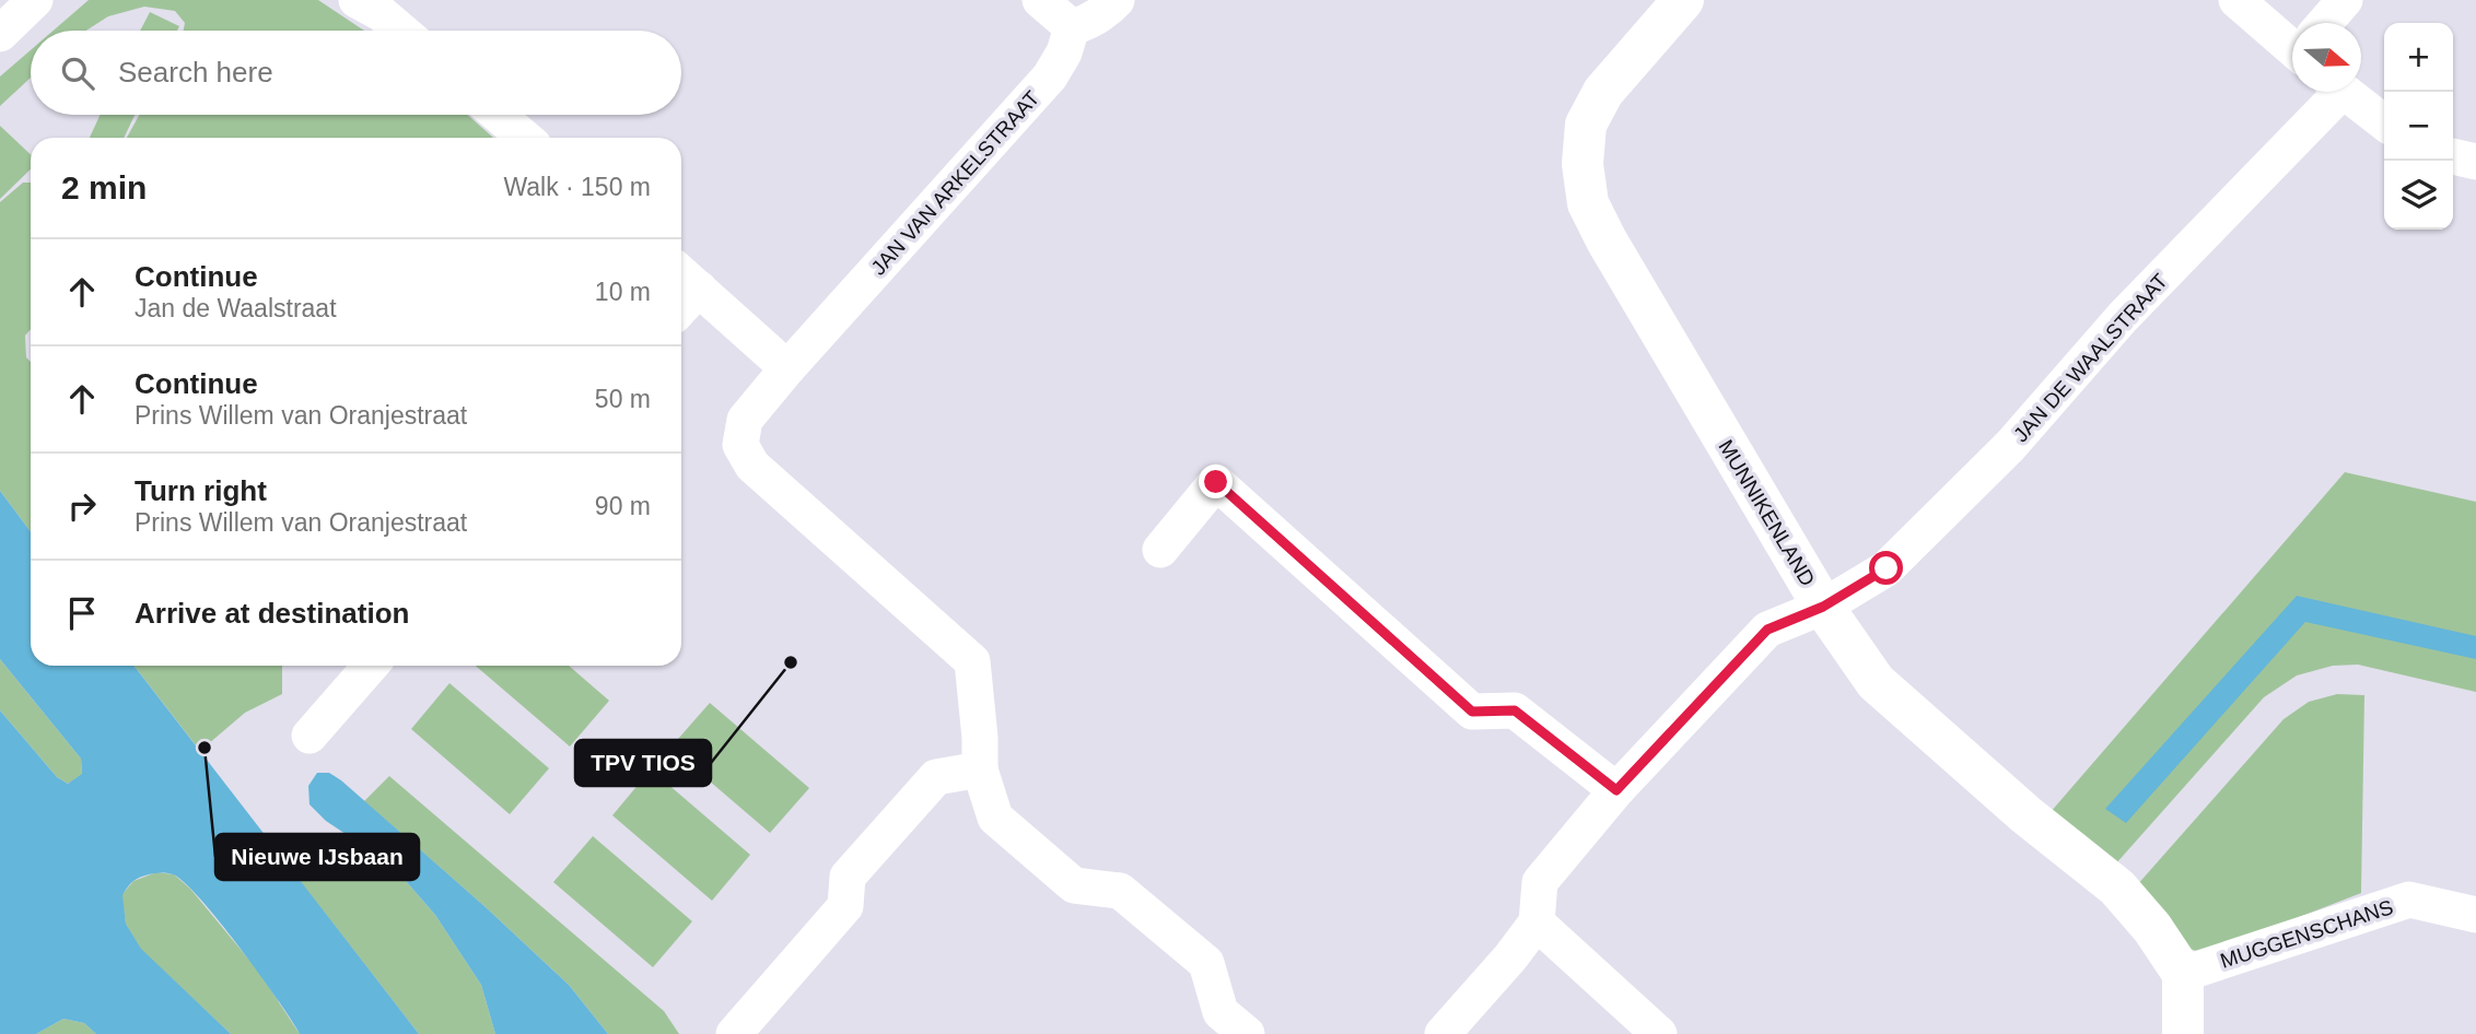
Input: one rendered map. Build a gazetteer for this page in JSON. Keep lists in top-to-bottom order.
{
  "streets": {
    "street": [
      "JAN VAN ARKELSTRAAT",
      "JAN DE WAALSTRAAT",
      "MUNNIKENLAND",
      "MUGGENSCHANS"
    ]
  },
  "crossings": [
    ["JAN DE WAALSTRAAT", "MUNNIKENLAND"],
    ["MUNNIKENLAND", "MUGGENSCHANS"]
  ],
  "places": ["TPV TIOS", "Nieuwe IJsbaan"],
  "north": "right",
  "page": {
    "map_buttons": ["+", "−"],
    "search": "Search here",
    "heading": ["2 min", "Walk · 150 m"],
    "list": [
      ["Continue", "Jan de Waalstraat", "10 m"],
      ["Continue", "Prins Willem van Oranjestraat", "50 m"],
      ["Turn right", "Prins Willem van Oranjestraat", "90 m"],
      "Arrive at destination"
    ]
  }
}
